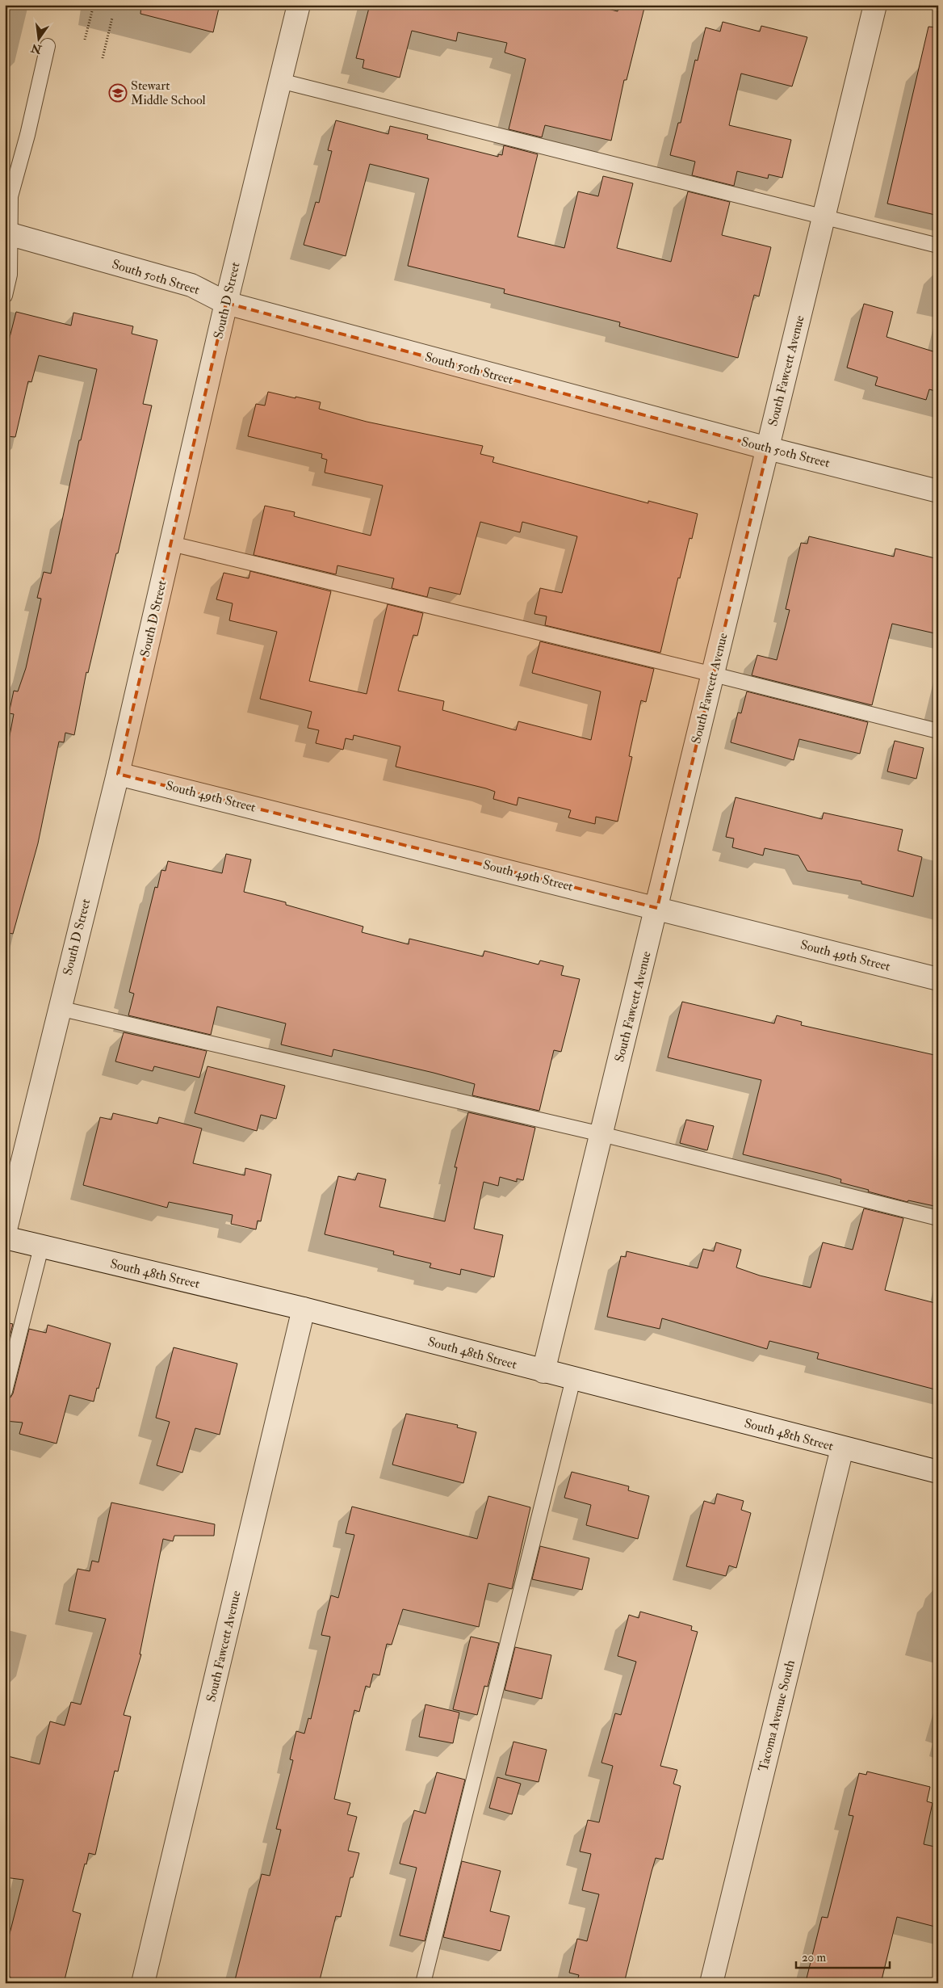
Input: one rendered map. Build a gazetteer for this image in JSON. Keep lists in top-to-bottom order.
{
  "streets": {
    "street": [
      "South 50th Street",
      "South D Street",
      "South Fawcett Avenue",
      "South 49th Street",
      "South 48th Street",
      "Tacoma Avenue South"
    ]
  },
  "crossings": [
    ["South 50th Street", "South D Street"],
    ["South 50th Street", "South Fawcett Avenue"],
    ["South D Street", "South 49th Street"],
    ["South Fawcett Avenue", "South 49th Street"],
    ["South Fawcett Avenue", "South 48th Street"],
    ["South 48th Street", "Tacoma Avenue South"]
  ],
  "places": {
    "school or university": ["Stewart Middle School"]
  },
  "scale_bar": "20 m",
  "north": "bottom"
}
